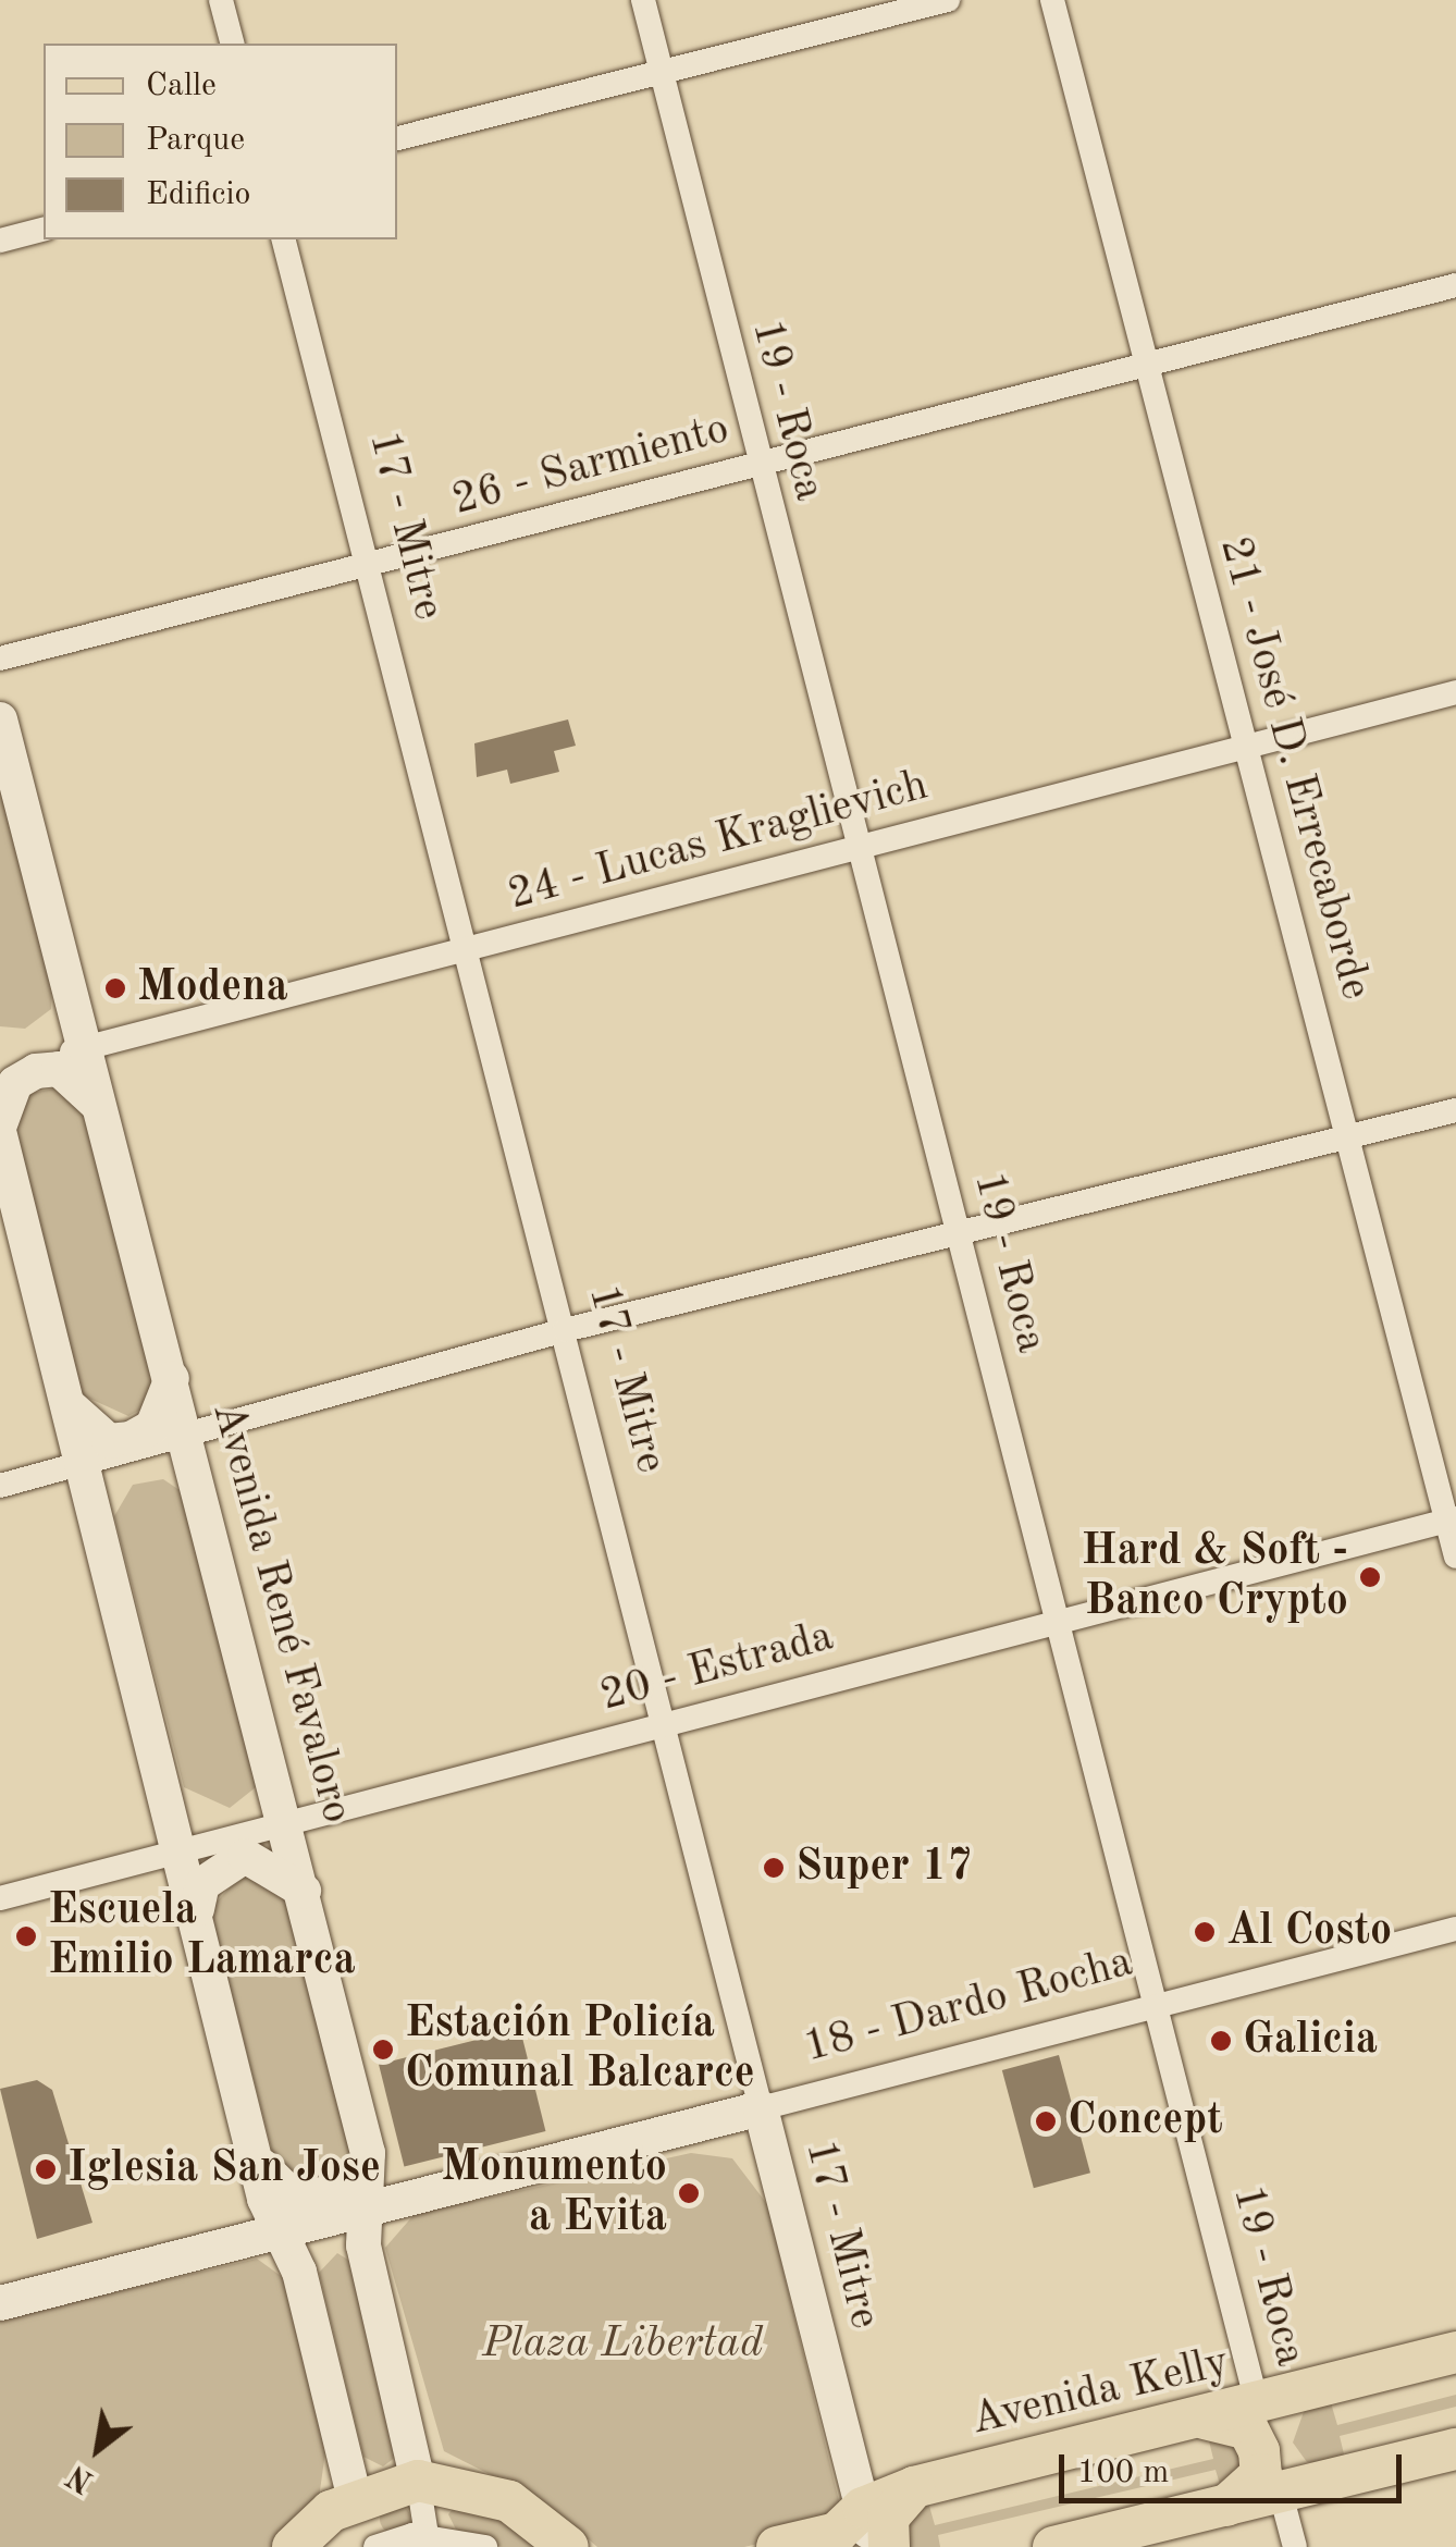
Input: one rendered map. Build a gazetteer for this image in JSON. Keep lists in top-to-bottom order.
{
  "streets": {
    "main road": [
      "17 - Mitre",
      "Avenida René Favaloro",
      "18 - Dardo Rocha",
      "Avenida Kelly"
    ],
    "street": [
      "19 - Roca",
      "26 - Sarmiento",
      "21 - José D. Errecaborde",
      "24 - Lucas Kraglievich",
      "20 - Estrada"
    ]
  },
  "crossings": [
    ["19 - Roca", "26 - Sarmiento"],
    ["19 - Roca", "24 - Lucas Kraglievich"],
    ["19 - Roca", "20 - Estrada"],
    ["19 - Roca", "18 - Dardo Rocha"],
    ["19 - Roca", "Avenida Kelly"],
    ["26 - Sarmiento", "17 - Mitre"],
    ["26 - Sarmiento", "21 - José D. Errecaborde"],
    ["17 - Mitre", "24 - Lucas Kraglievich"],
    ["17 - Mitre", "20 - Estrada"],
    ["17 - Mitre", "18 - Dardo Rocha"],
    ["17 - Mitre", "Avenida Kelly"],
    ["21 - José D. Errecaborde", "24 - Lucas Kraglievich"],
    ["21 - José D. Errecaborde", "20 - Estrada"],
    ["24 - Lucas Kraglievich", "Avenida René Favaloro"],
    ["Avenida René Favaloro", "20 - Estrada"],
    ["Avenida René Favaloro", "18 - Dardo Rocha"]
  ],
  "parks": ["Plaza Libertad"],
  "places": [
    "Modena",
    "Hard & Soft - Banco Crypto",
    "Super 17",
    "Al Costo",
    "Escuela Emilio Lamarca",
    "Galicia",
    "Estación Policía Comunal Balcarce",
    "Concept",
    "Iglesia San Jose",
    "Monumento a Evita"
  ],
  "legend": ["Calle", "Parque", "Edificio"],
  "scale_bar": "100 m",
  "north": "bottom left"
}
